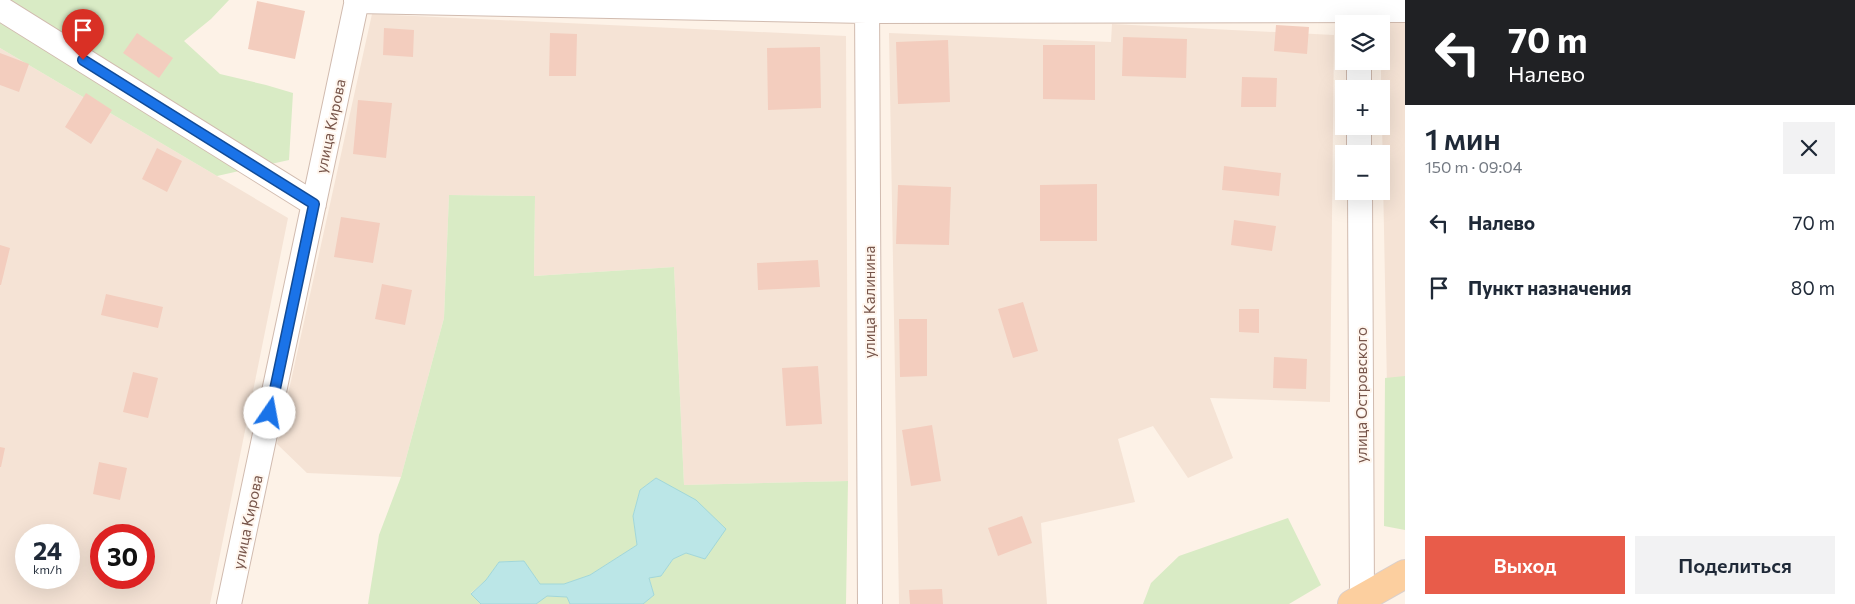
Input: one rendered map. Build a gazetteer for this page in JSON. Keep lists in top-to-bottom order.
{
  "streets": {
    "street": ["улица Кирова", "улица Калинина", "улица Островского"]
  },
  "page": {
    "turn": ["70 m", "Налево"],
    "map_buttons": ["+", "−"],
    "heading": ["1 мин", "150 m · 09:04"],
    "list": [
      {
        "name": "Налево",
        "value": "70 m"
      },
      {
        "name": "Пункт назначения",
        "value": "80 m"
      }
    ],
    "speed": "24 km/h",
    "limit": "30",
    "buttons": ["Выход", "Поделиться"]
  }
}
